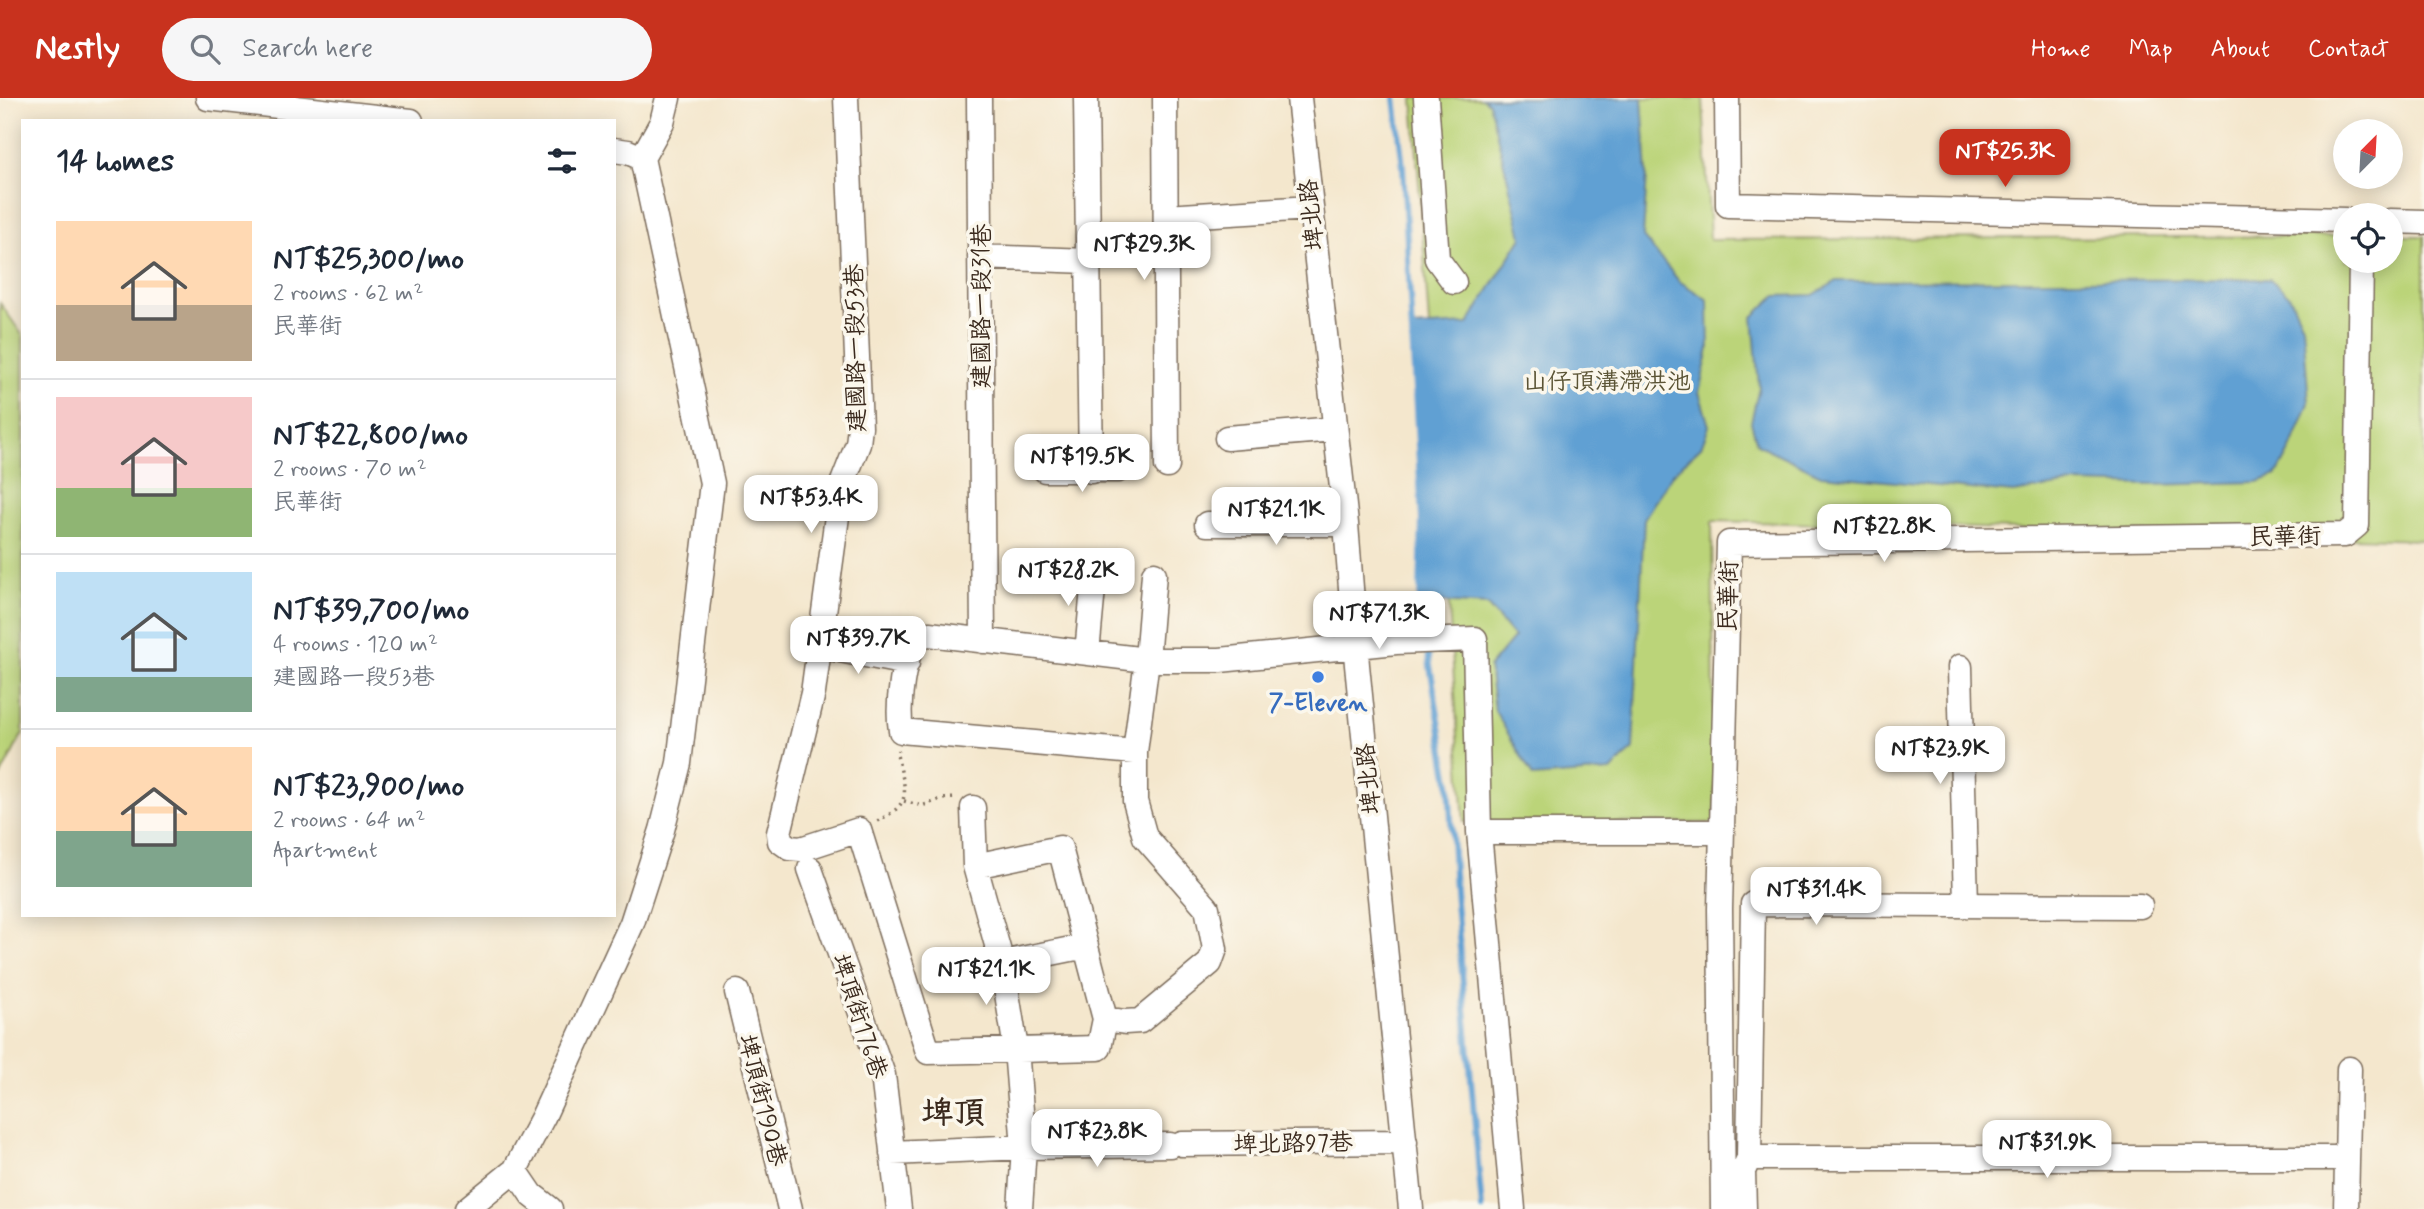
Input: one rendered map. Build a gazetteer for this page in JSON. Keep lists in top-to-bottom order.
{
  "streets": {
    "street": [
      "埤北路",
      "建國路一段31巷",
      "建國路一段53巷",
      "民華街",
      "埤頂街176巷",
      "埤頂街190巷",
      "埤北路97巷"
    ]
  },
  "crossings": [
    ["埤北路", "埤北路97巷"],
    ["埤頂街176巷", "埤北路97巷"]
  ],
  "districts": ["埤頂"],
  "parks": ["山仔頂溝滯洪池"],
  "places": ["7-Eleven"],
  "north": "top right",
  "page": {
    "header": "Nestly",
    "search": "Search here",
    "nav": [
      "Home",
      "Map",
      "About",
      "Contact"
    ],
    "heading": "14 homes",
    "price": [
      "NT$25.3K",
      "NT$29.3K",
      "NT$19.5K",
      "NT$53.4K",
      "NT$21.1K",
      "NT$22.8K",
      "NT$28.2K",
      "NT$71.3K",
      "NT$39.7K",
      "NT$23.9K",
      "NT$31.4K",
      "NT$21.1K",
      "NT$23.8K",
      "NT$31.9K"
    ],
    "list": [
      {
        "name": "NT$25,300/mo",
        "note": "2 rooms · 62 m² · 民華街"
      },
      {
        "name": "NT$22,800/mo",
        "note": "2 rooms · 70 m² · 民華街"
      },
      {
        "name": "NT$39,700/mo",
        "note": "4 rooms · 120 m² · 建國路一段53巷"
      },
      {
        "name": "NT$23,900/mo",
        "note": "2 rooms · 64 m² · Apartment"
      }
    ]
  }
}
